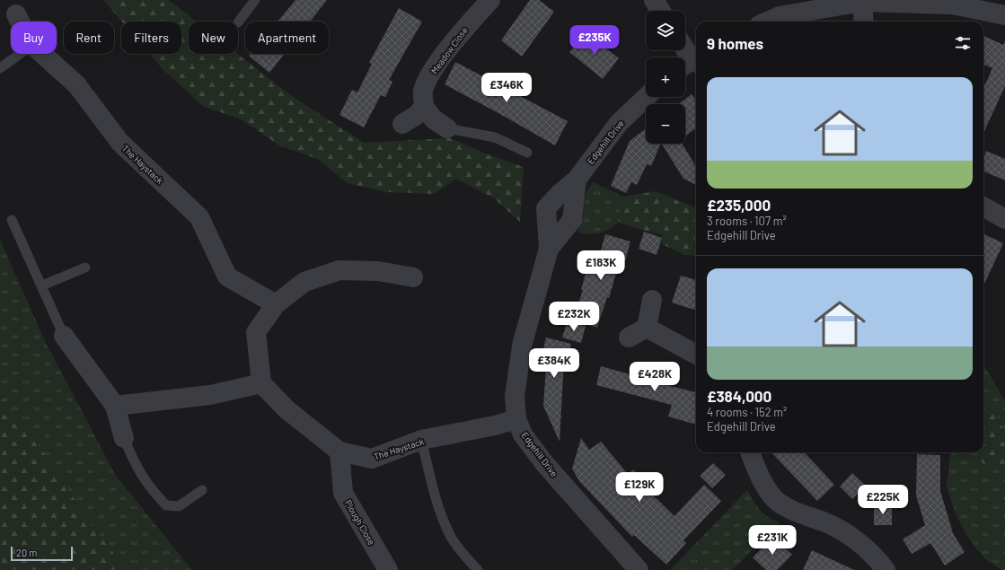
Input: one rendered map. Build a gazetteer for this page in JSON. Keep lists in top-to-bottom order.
{
  "streets": {
    "street": [
      "Meadow Close",
      "Edgehill Drive",
      "The Haystack",
      "Plough Close"
    ]
  },
  "crossings": [
    ["Edgehill Drive", "The Haystack"],
    ["The Haystack", "Plough Close"]
  ],
  "scale_bar": "20 m",
  "page": {
    "map_buttons": ["+", "−"],
    "chip": [
      "Buy",
      "Rent",
      "Filters",
      "New",
      "Apartment"
    ],
    "heading": "9 homes",
    "price": [
      "£235K",
      "£346K",
      "£183K",
      "£232K",
      "£384K",
      "£428K",
      "£129K",
      "£225K",
      "£231K"
    ],
    "list": [
      {
        "name": "£235,000",
        "note": "3 rooms · 107 m² · Edgehill Drive"
      },
      {
        "name": "£384,000",
        "note": "4 rooms · 152 m² · Edgehill Drive"
      }
    ],
    "scale": "20 m"
  }
}
